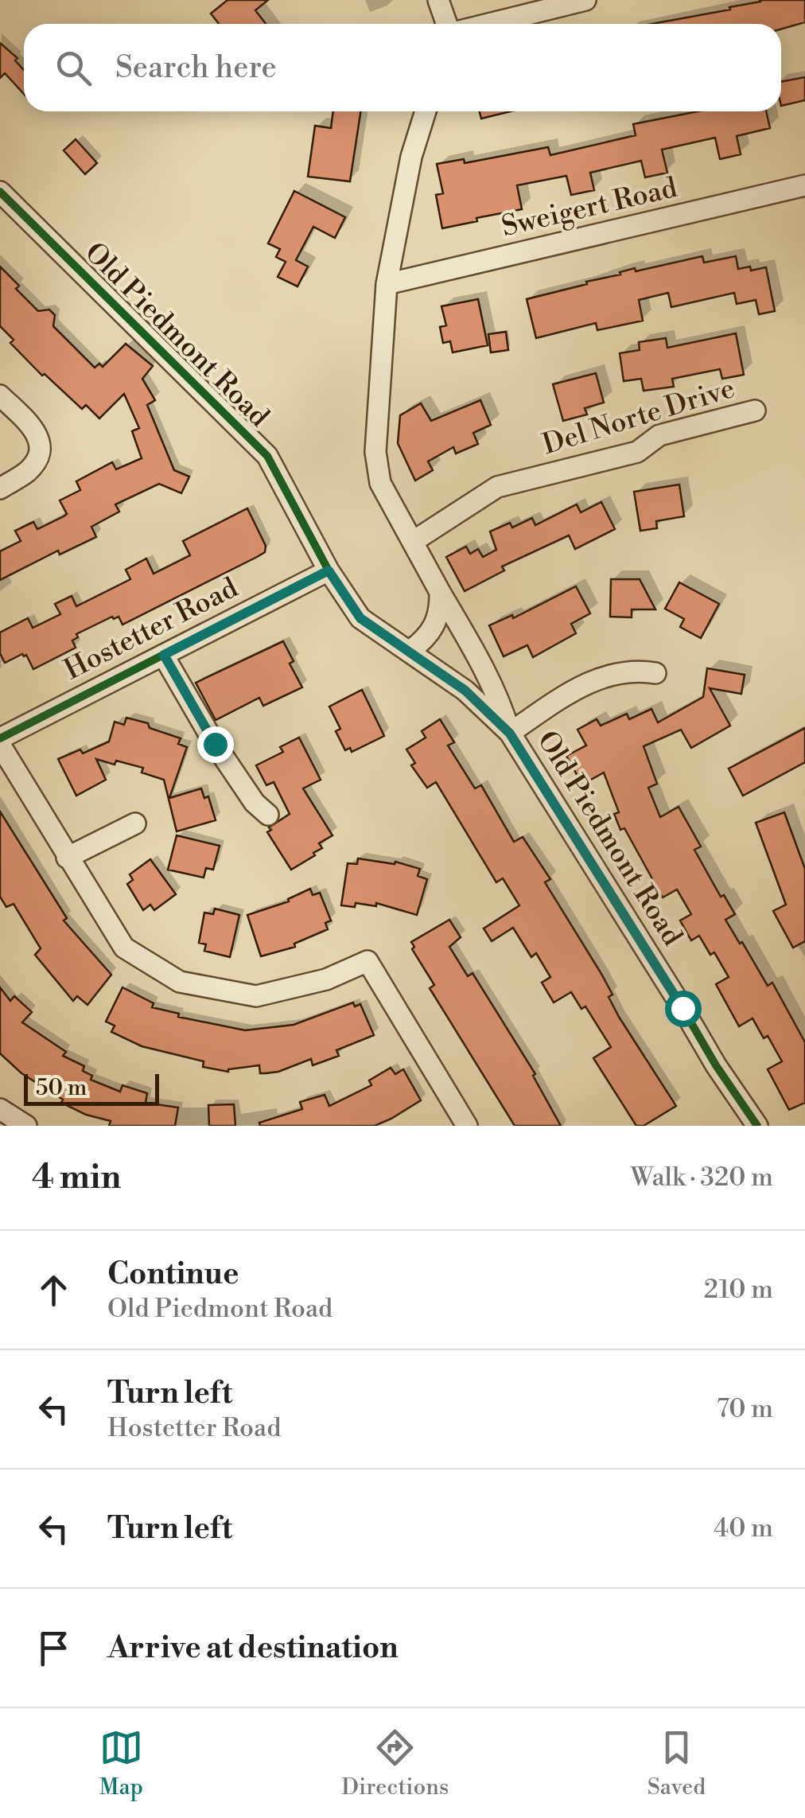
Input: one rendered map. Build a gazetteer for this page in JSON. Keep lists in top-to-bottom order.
{
  "streets": {
    "street": [
      "Sweigert Road",
      "Old Piedmont Road",
      "Del Norte Drive",
      "Hostetter Road"
    ]
  },
  "crossings": [
    ["Old Piedmont Road", "Hostetter Road"]
  ],
  "scale_bar": "50 m",
  "page": {
    "search": "Search here",
    "scale": "50 m",
    "heading": ["4 min", "Walk · 320 m"],
    "list": [
      ["Continue", "Old Piedmont Road", "210 m"],
      ["Turn left", "Hostetter Road", "70 m"],
      ["Turn left", "40 m"],
      "Arrive at destination"
    ],
    "nav": ["Map", "Directions", "Saved"]
  }
}
